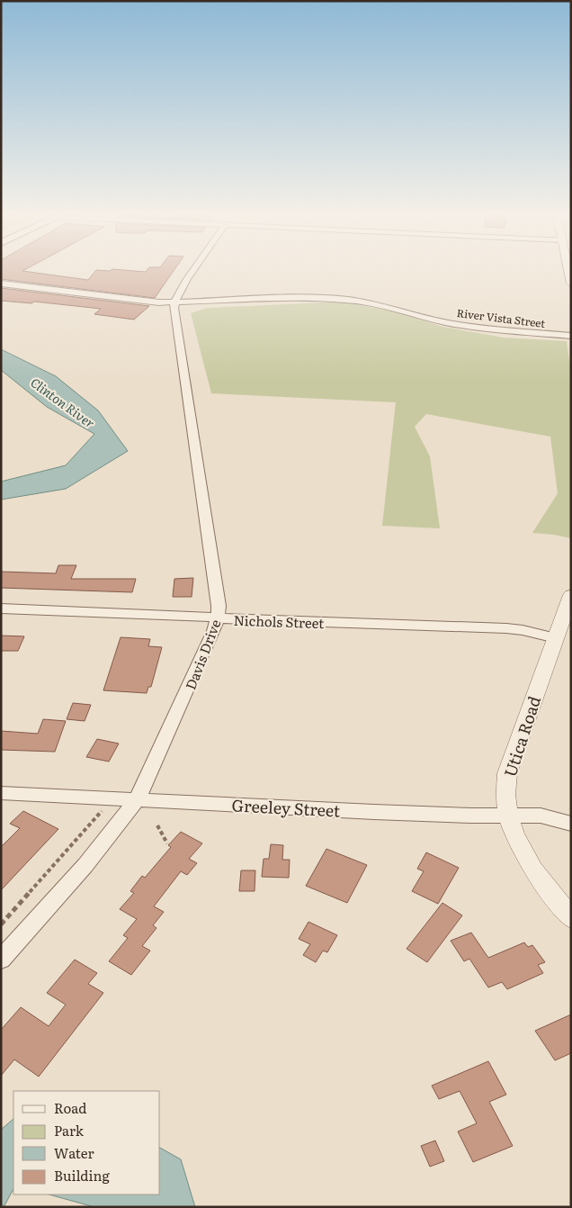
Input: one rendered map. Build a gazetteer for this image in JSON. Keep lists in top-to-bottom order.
{
  "streets": {
    "street": [
      "River Vista Street",
      "Nichols Street",
      "Davis Drive",
      "Utica Road",
      "Greeley Street"
    ]
  },
  "crossings": [
    ["River Vista Street", "Davis Drive"],
    ["Nichols Street", "Davis Drive"],
    ["Nichols Street", "Utica Road"],
    ["Davis Drive", "Greeley Street"],
    ["Utica Road", "Greeley Street"]
  ],
  "water": ["Clinton River"],
  "legend": [
    "Road",
    "Park",
    "Water",
    "Building"
  ]
}
